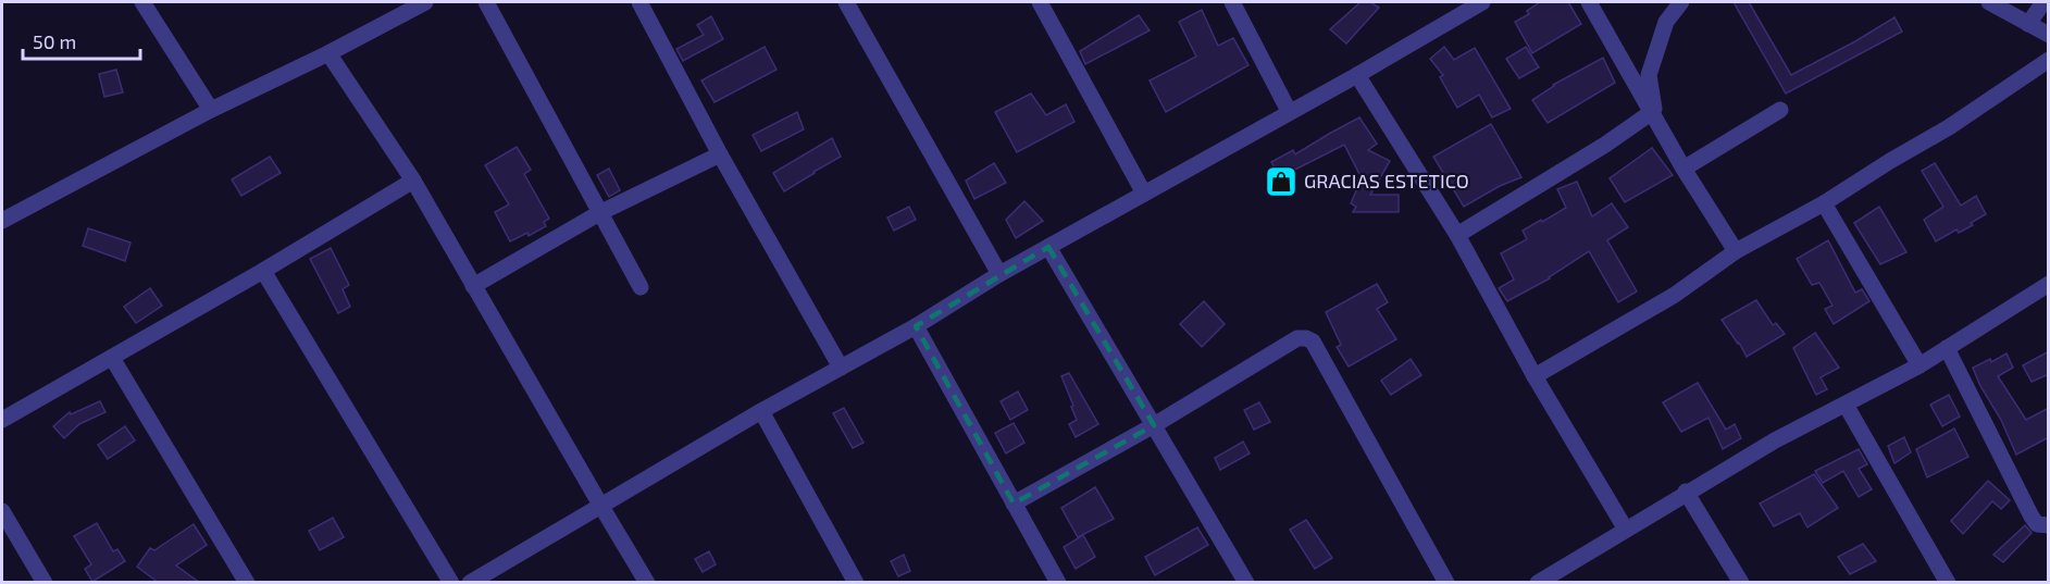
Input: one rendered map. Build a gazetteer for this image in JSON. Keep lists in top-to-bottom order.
{
  "places": {
    "shop": ["GRACIAS ESTETICO"]
  },
  "scale_bar": "50 m"
}
